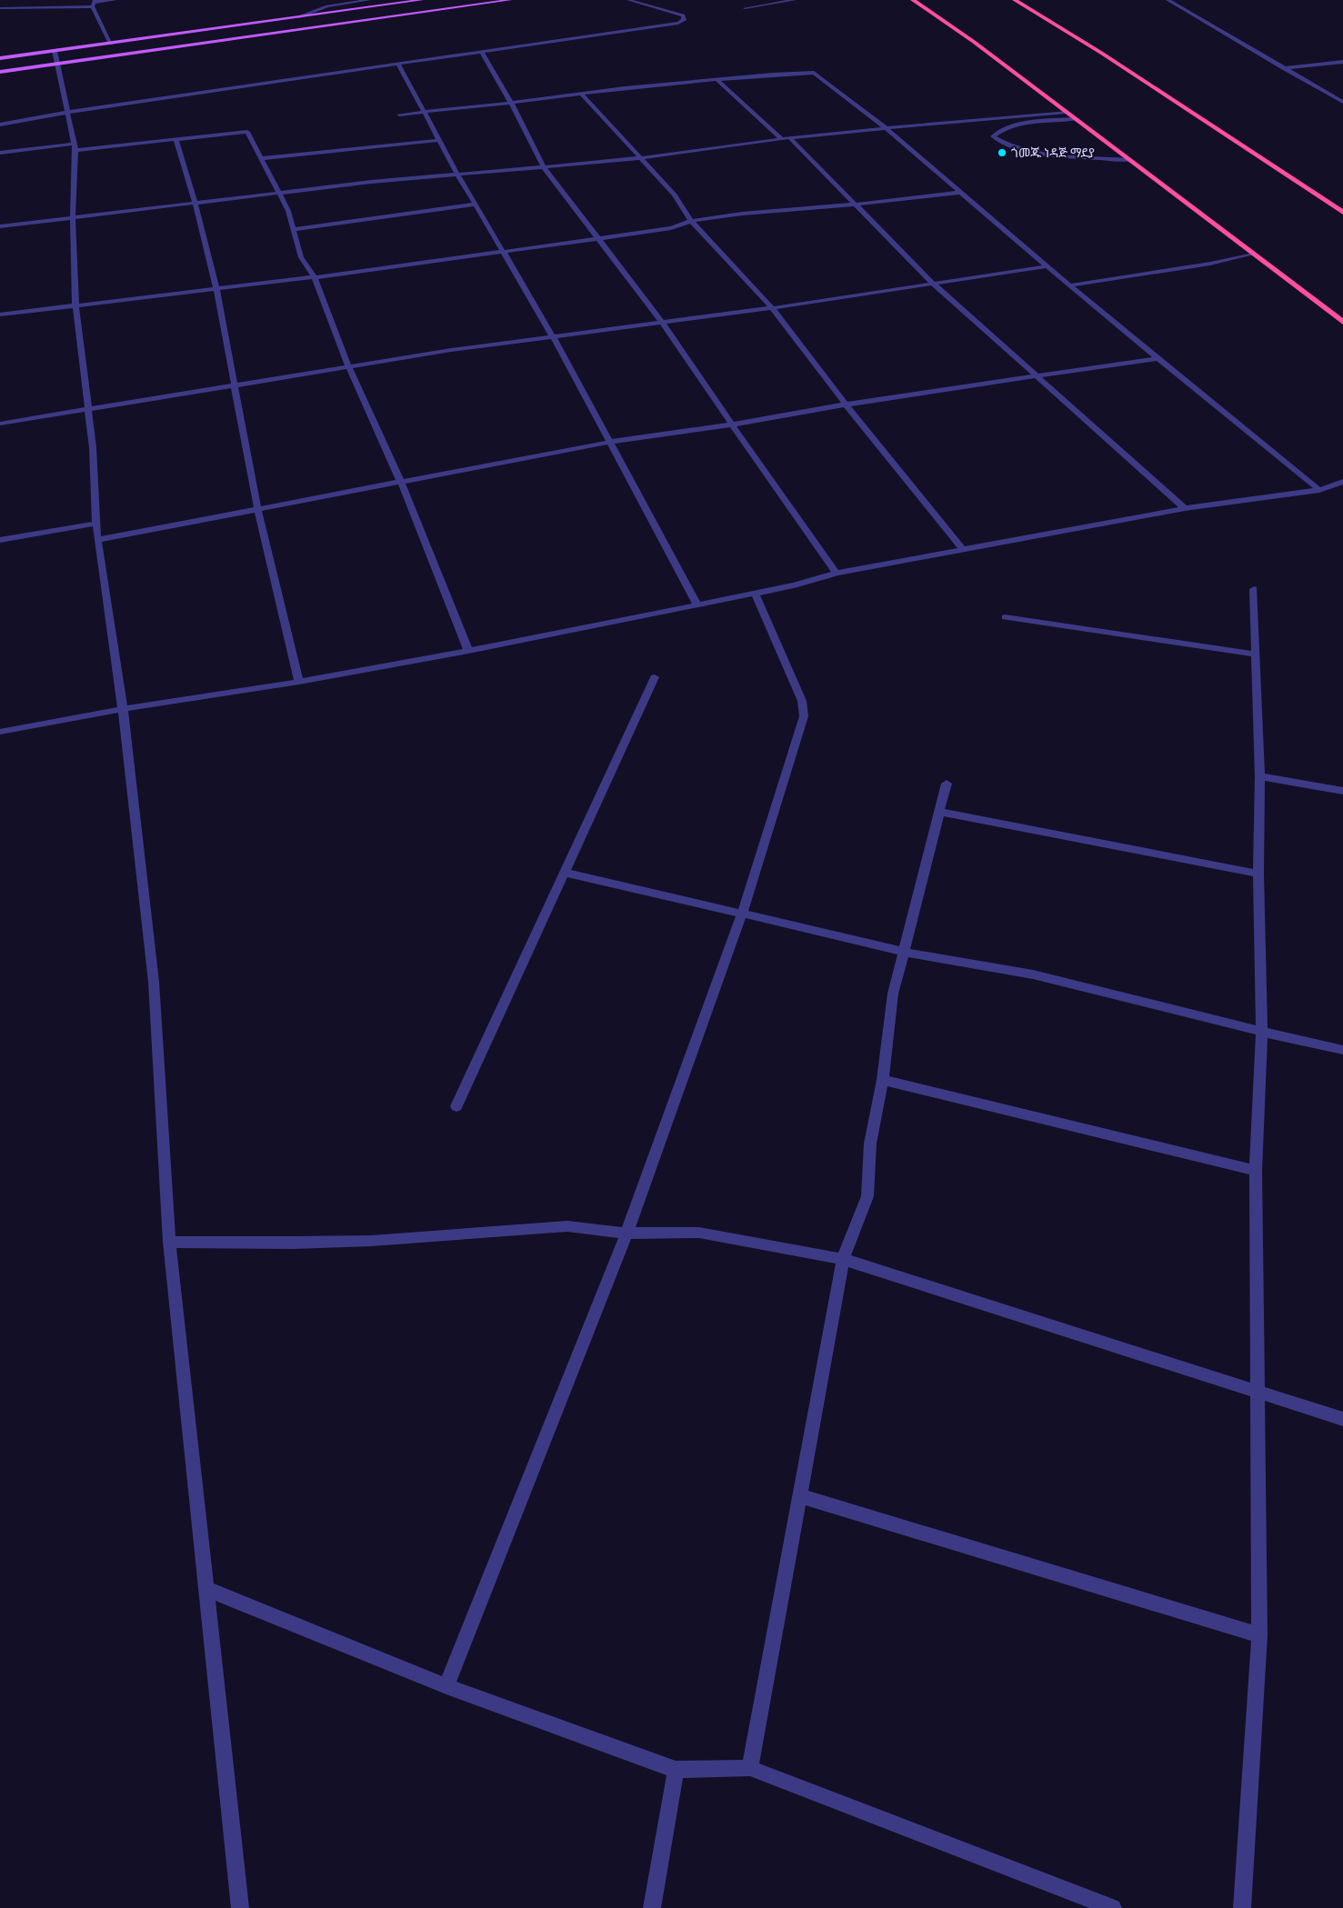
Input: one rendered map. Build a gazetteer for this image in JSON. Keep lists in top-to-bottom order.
{
  "places": ["ጎመጁ ነዳጅ ማደያ"]
}
